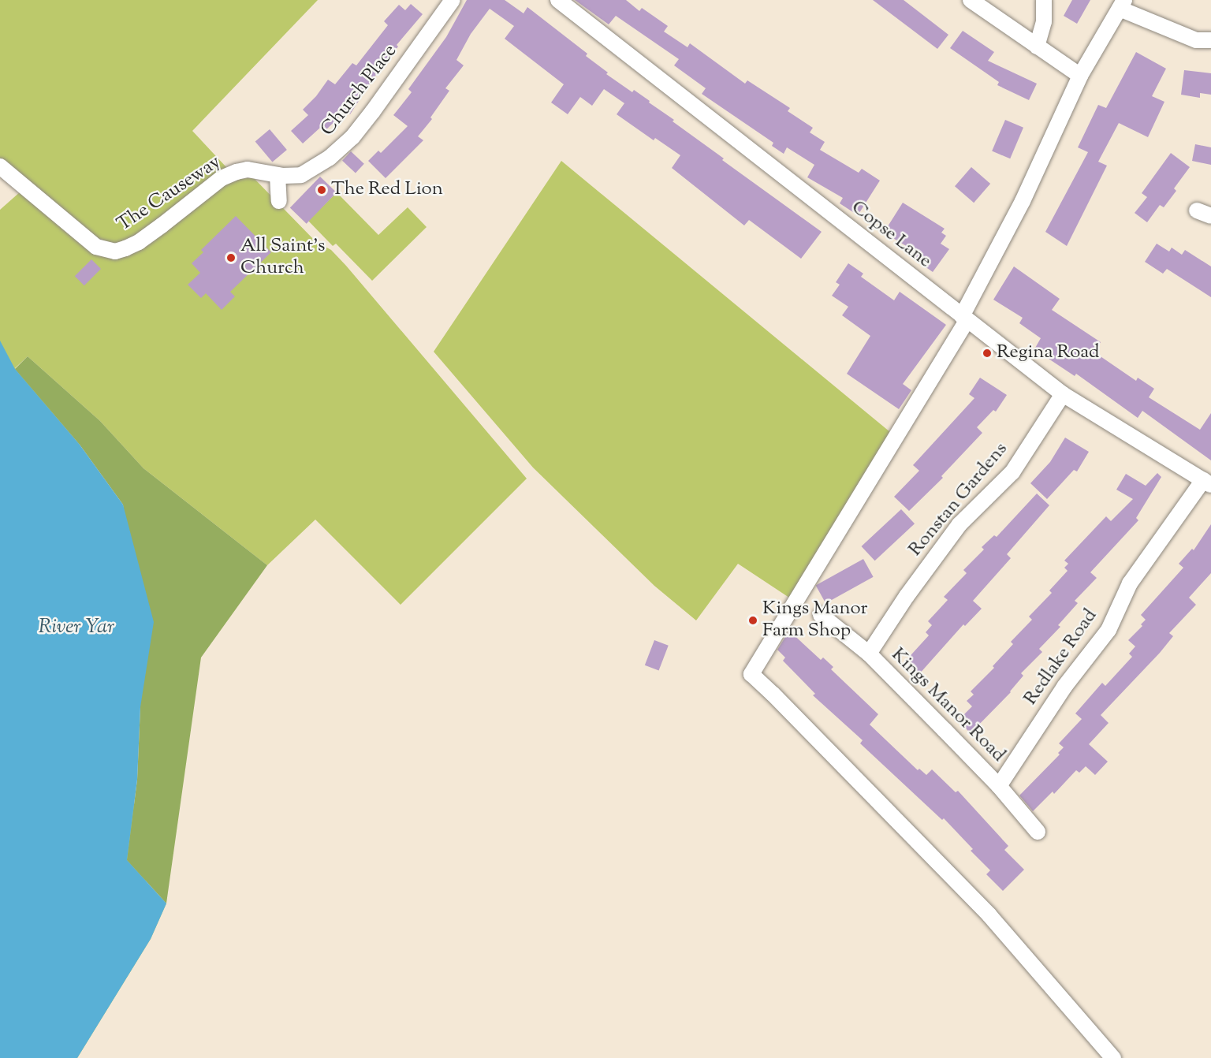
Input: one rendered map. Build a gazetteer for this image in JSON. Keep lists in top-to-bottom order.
{
  "streets": {
    "street": [
      "Church Place",
      "The Causeway",
      "Copse Lane",
      "Ronstan Gardens",
      "Redlake Road",
      "Kings Manor Road"
    ]
  },
  "crossings": [
    ["Church Place", "The Causeway"],
    ["Copse Lane", "Ronstan Gardens"],
    ["Copse Lane", "Redlake Road"],
    ["Ronstan Gardens", "Kings Manor Road"],
    ["Redlake Road", "Kings Manor Road"]
  ],
  "water": ["River Yar"],
  "places": [
    "The Red Lion",
    "All Saint's Church",
    "Regina Road",
    "Kings Manor Farm Shop"
  ]
}
